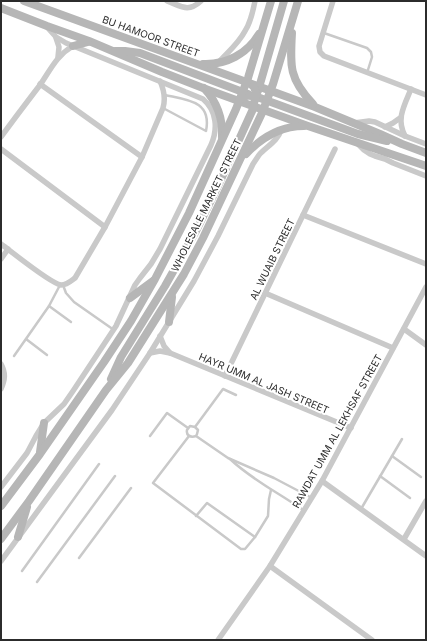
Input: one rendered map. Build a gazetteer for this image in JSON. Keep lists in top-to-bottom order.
{
  "streets": {
    "main road": ["BU HAMOOR STREET", "WHOLESALE MARKET STREET"],
    "street": ["AL WUAIB STREET", "HAYR UMM AL JASH STREET", "RAWDAT UMM AL LEKHSAF STREET"]
  },
  "crossings": [
    ["BU HAMOOR STREET", "WHOLESALE MARKET STREET"],
    ["AL WUAIB STREET", "HAYR UMM AL JASH STREET"],
    ["HAYR UMM AL JASH STREET", "RAWDAT UMM AL LEKHSAF STREET"]
  ]
}
